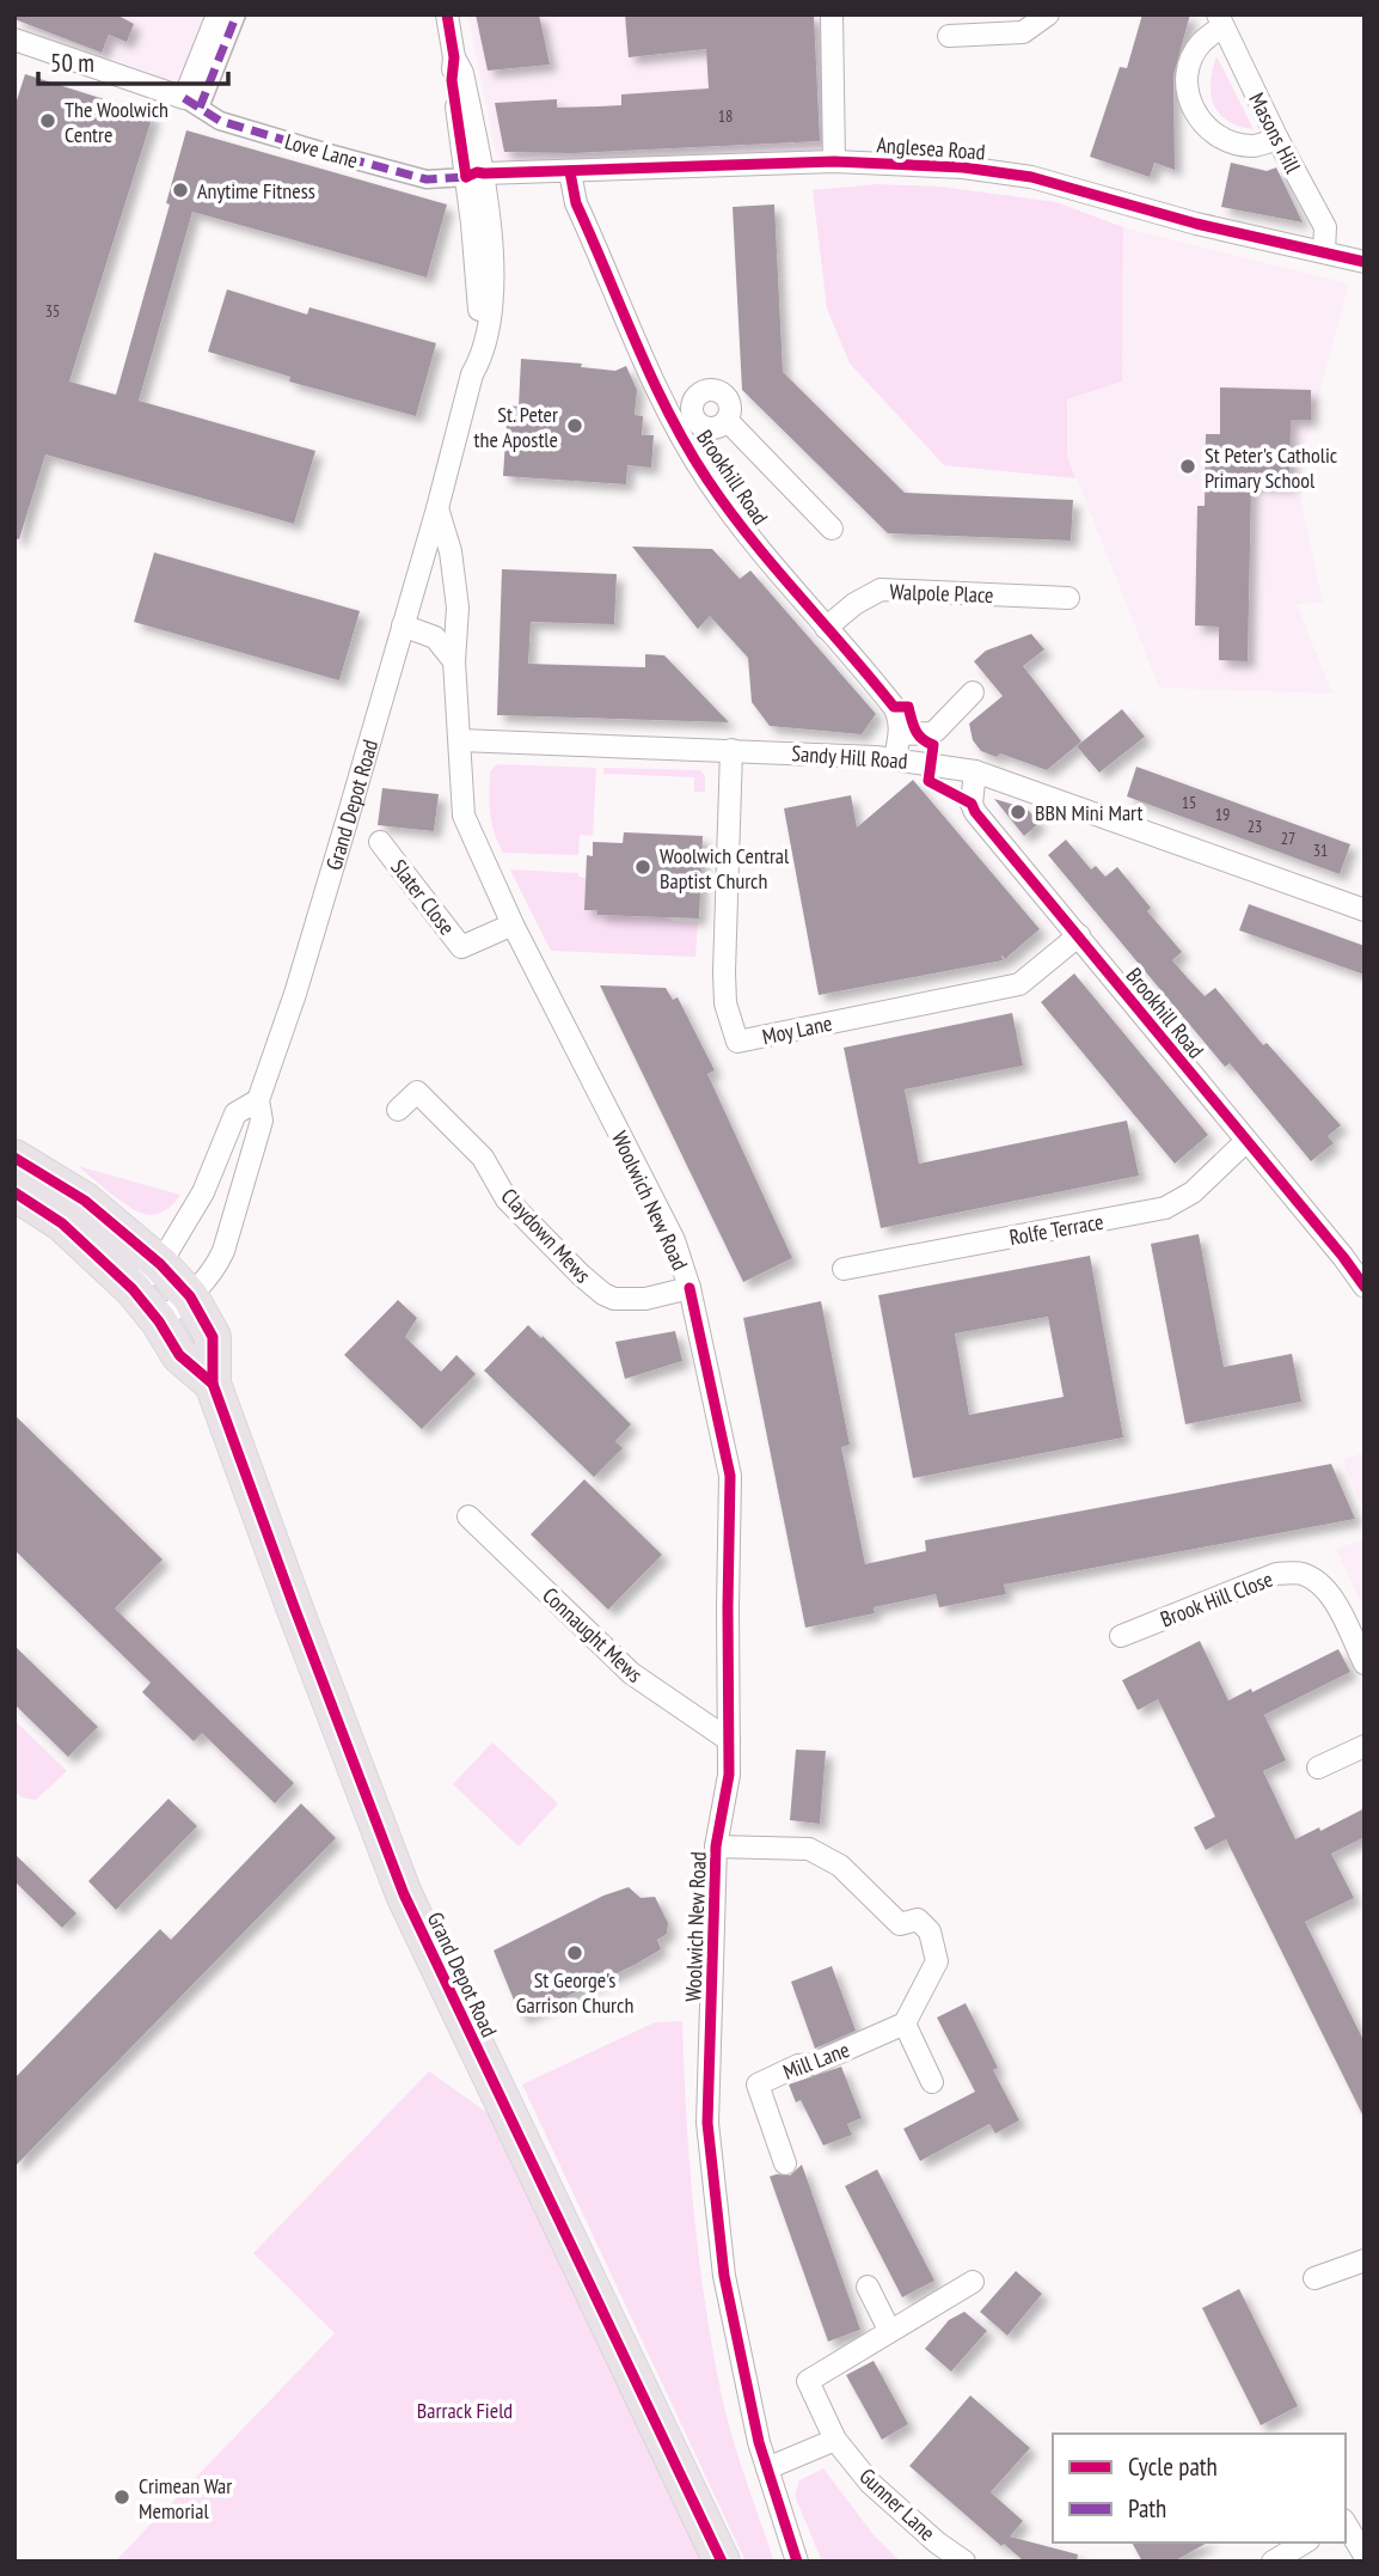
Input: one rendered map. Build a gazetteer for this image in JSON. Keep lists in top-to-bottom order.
{
  "streets": {
    "highway": ["Grand Depot Road"],
    "street": [
      "Masons Hill",
      "Anglesea Road",
      "Love Lane",
      "Brookhill Road",
      "Walpole Place",
      "Sandy Hill Road",
      "Slater Close",
      "Moy Lane",
      "Woolwich New Road",
      "Rolfe Terrace",
      "Claydown Mews",
      "Brook Hill Close",
      "Connaught Mews",
      "Mill Lane",
      "Gunner Lane"
    ]
  },
  "crossings": [
    ["Masons Hill", "Anglesea Road"],
    ["Anglesea Road", "Love Lane"],
    ["Anglesea Road", "Brookhill Road"],
    ["Brookhill Road", "Walpole Place"],
    ["Brookhill Road", "Sandy Hill Road"],
    ["Brookhill Road", "Moy Lane"],
    ["Brookhill Road", "Rolfe Terrace"],
    ["Sandy Hill Road", "Moy Lane"],
    ["Sandy Hill Road", "Woolwich New Road"],
    ["Grand Depot Road", "Woolwich New Road"],
    ["Slater Close", "Woolwich New Road"],
    ["Woolwich New Road", "Claydown Mews"],
    ["Woolwich New Road", "Connaught Mews"]
  ],
  "parks": ["Barrack Field"],
  "places": [
    "The Woolwich Centre",
    "Anytime Fitness",
    "St. Peter the Apostle",
    "St Peter's Catholic Primary School",
    "BBN Mini Mart",
    "Woolwich Central Baptist Church",
    "St George's Garrison Church",
    "Crimean War Memorial"
  ],
  "house_numbers": [
    "18",
    "35",
    "15",
    "19",
    "23",
    "27",
    "31"
  ],
  "legend": ["Cycle path", "Path"],
  "scale_bar": "50 m"
}
